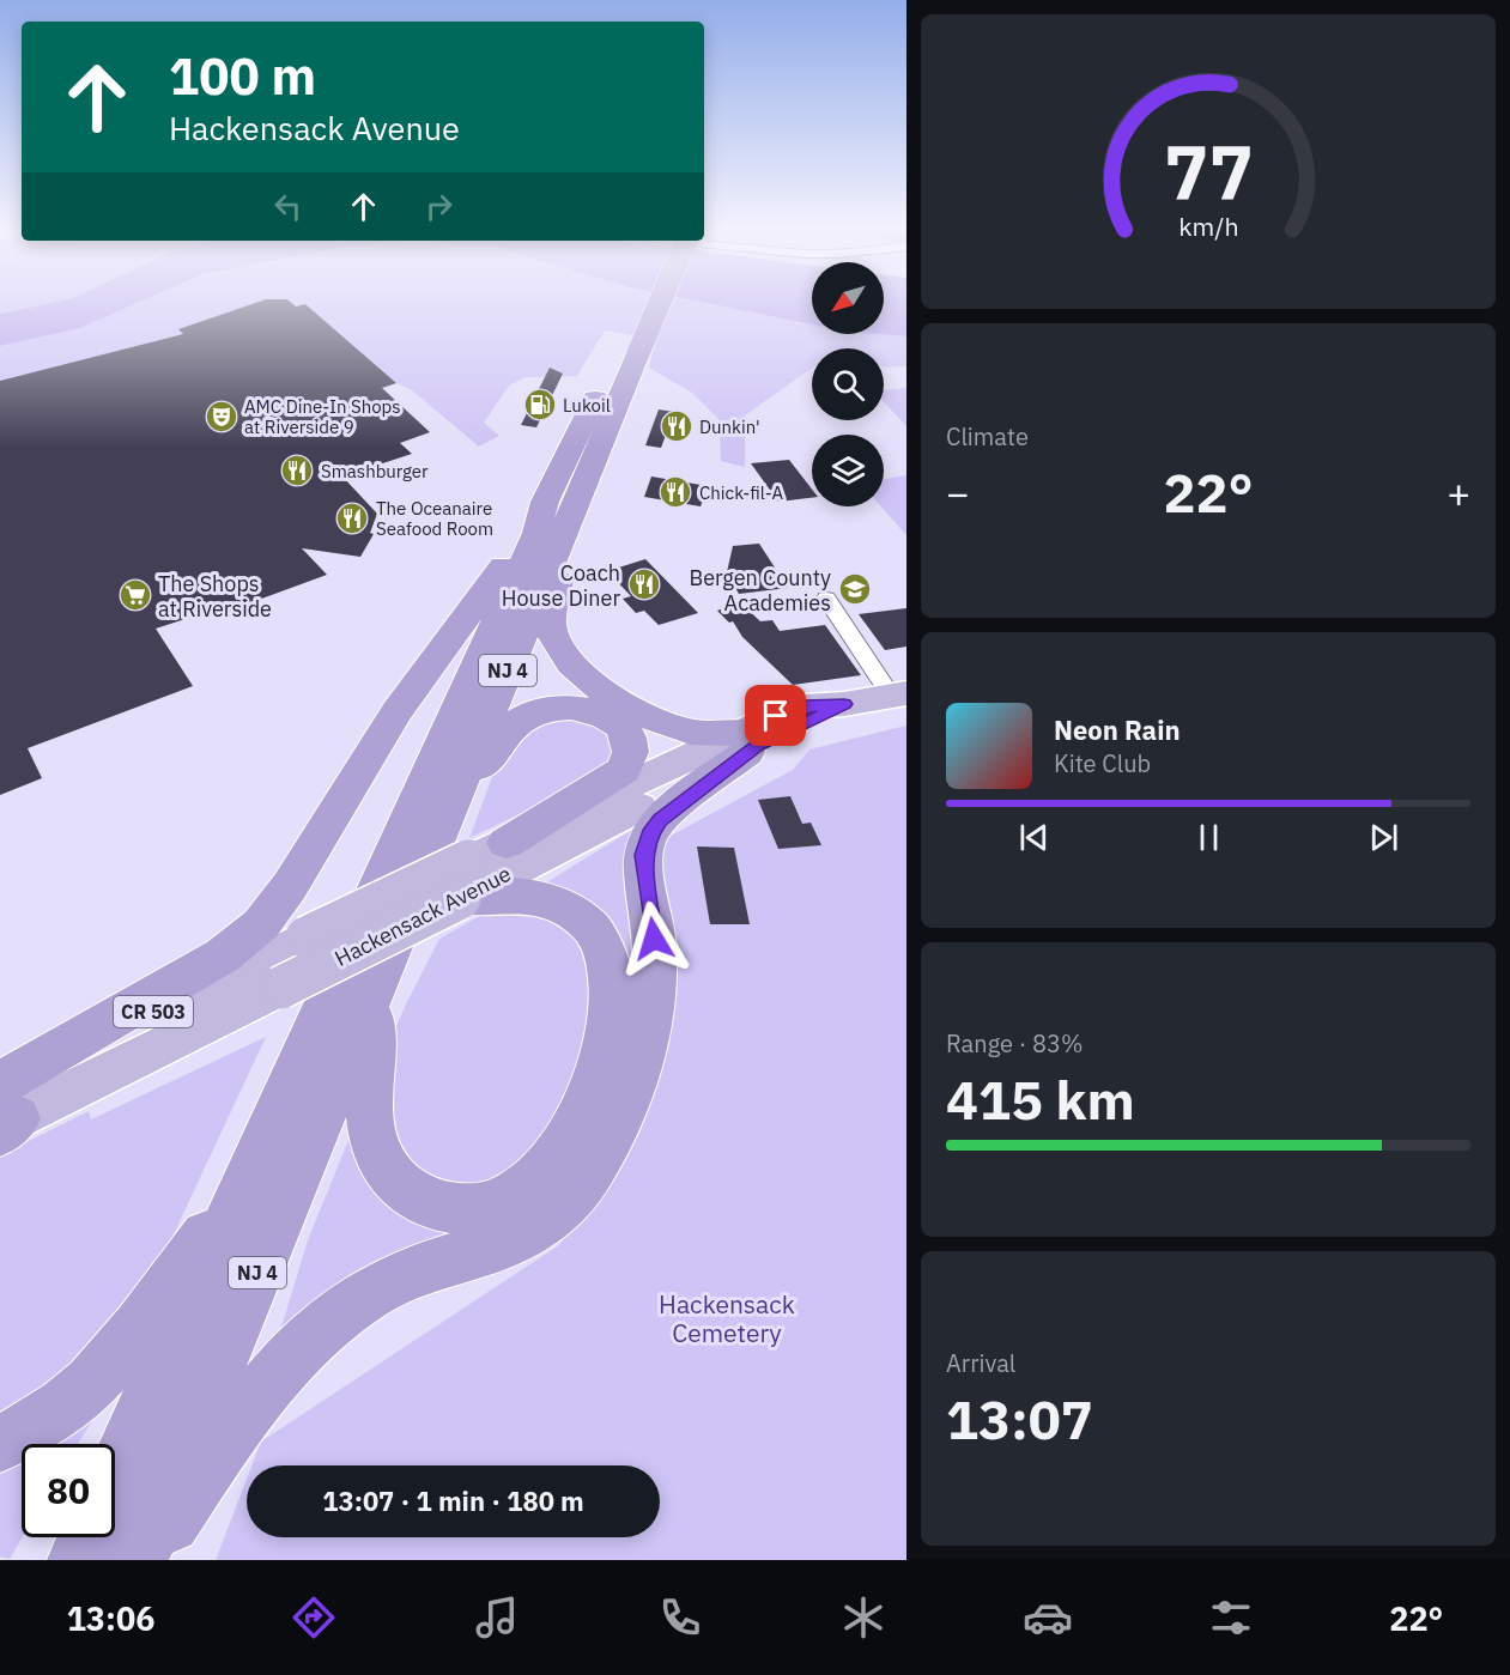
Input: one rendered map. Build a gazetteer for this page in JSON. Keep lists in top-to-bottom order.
{
  "streets": {
    "highway": ["NJ 4"],
    "main road": ["Hackensack Avenue", "CR 503"]
  },
  "parks": ["Hackensack Cemetery"],
  "places": {
    "fuel station": ["Lukoil"],
    "theatre": ["AMC Dine-In Shops at Riverside 9"],
    "restaurant": [
      "Dunkin'",
      "Smashburger",
      "Chick-fil-A",
      "The Oceanaire Seafood Room",
      "Coach House Diner"
    ],
    "school or university": ["Bergen County Academies"],
    "supermarket": ["The Shops at Riverside"]
  },
  "north": "bottom left",
  "page": {
    "turn": ["100 m", "Hackensack Avenue"],
    "tile": [
      "Climate",
      ["Range · 83%", "415 km"],
      ["Arrival", "13:07"]
    ],
    "heat": ["−", "22°", "+"],
    "song": ["Neon Rain", "Kite Club"],
    "limit": "80",
    "trip": "13:07 · 1 min · 180 m",
    "tabs": ["13:06", "22°"],
    "gauge": ["77", "km/h"]
  }
}
